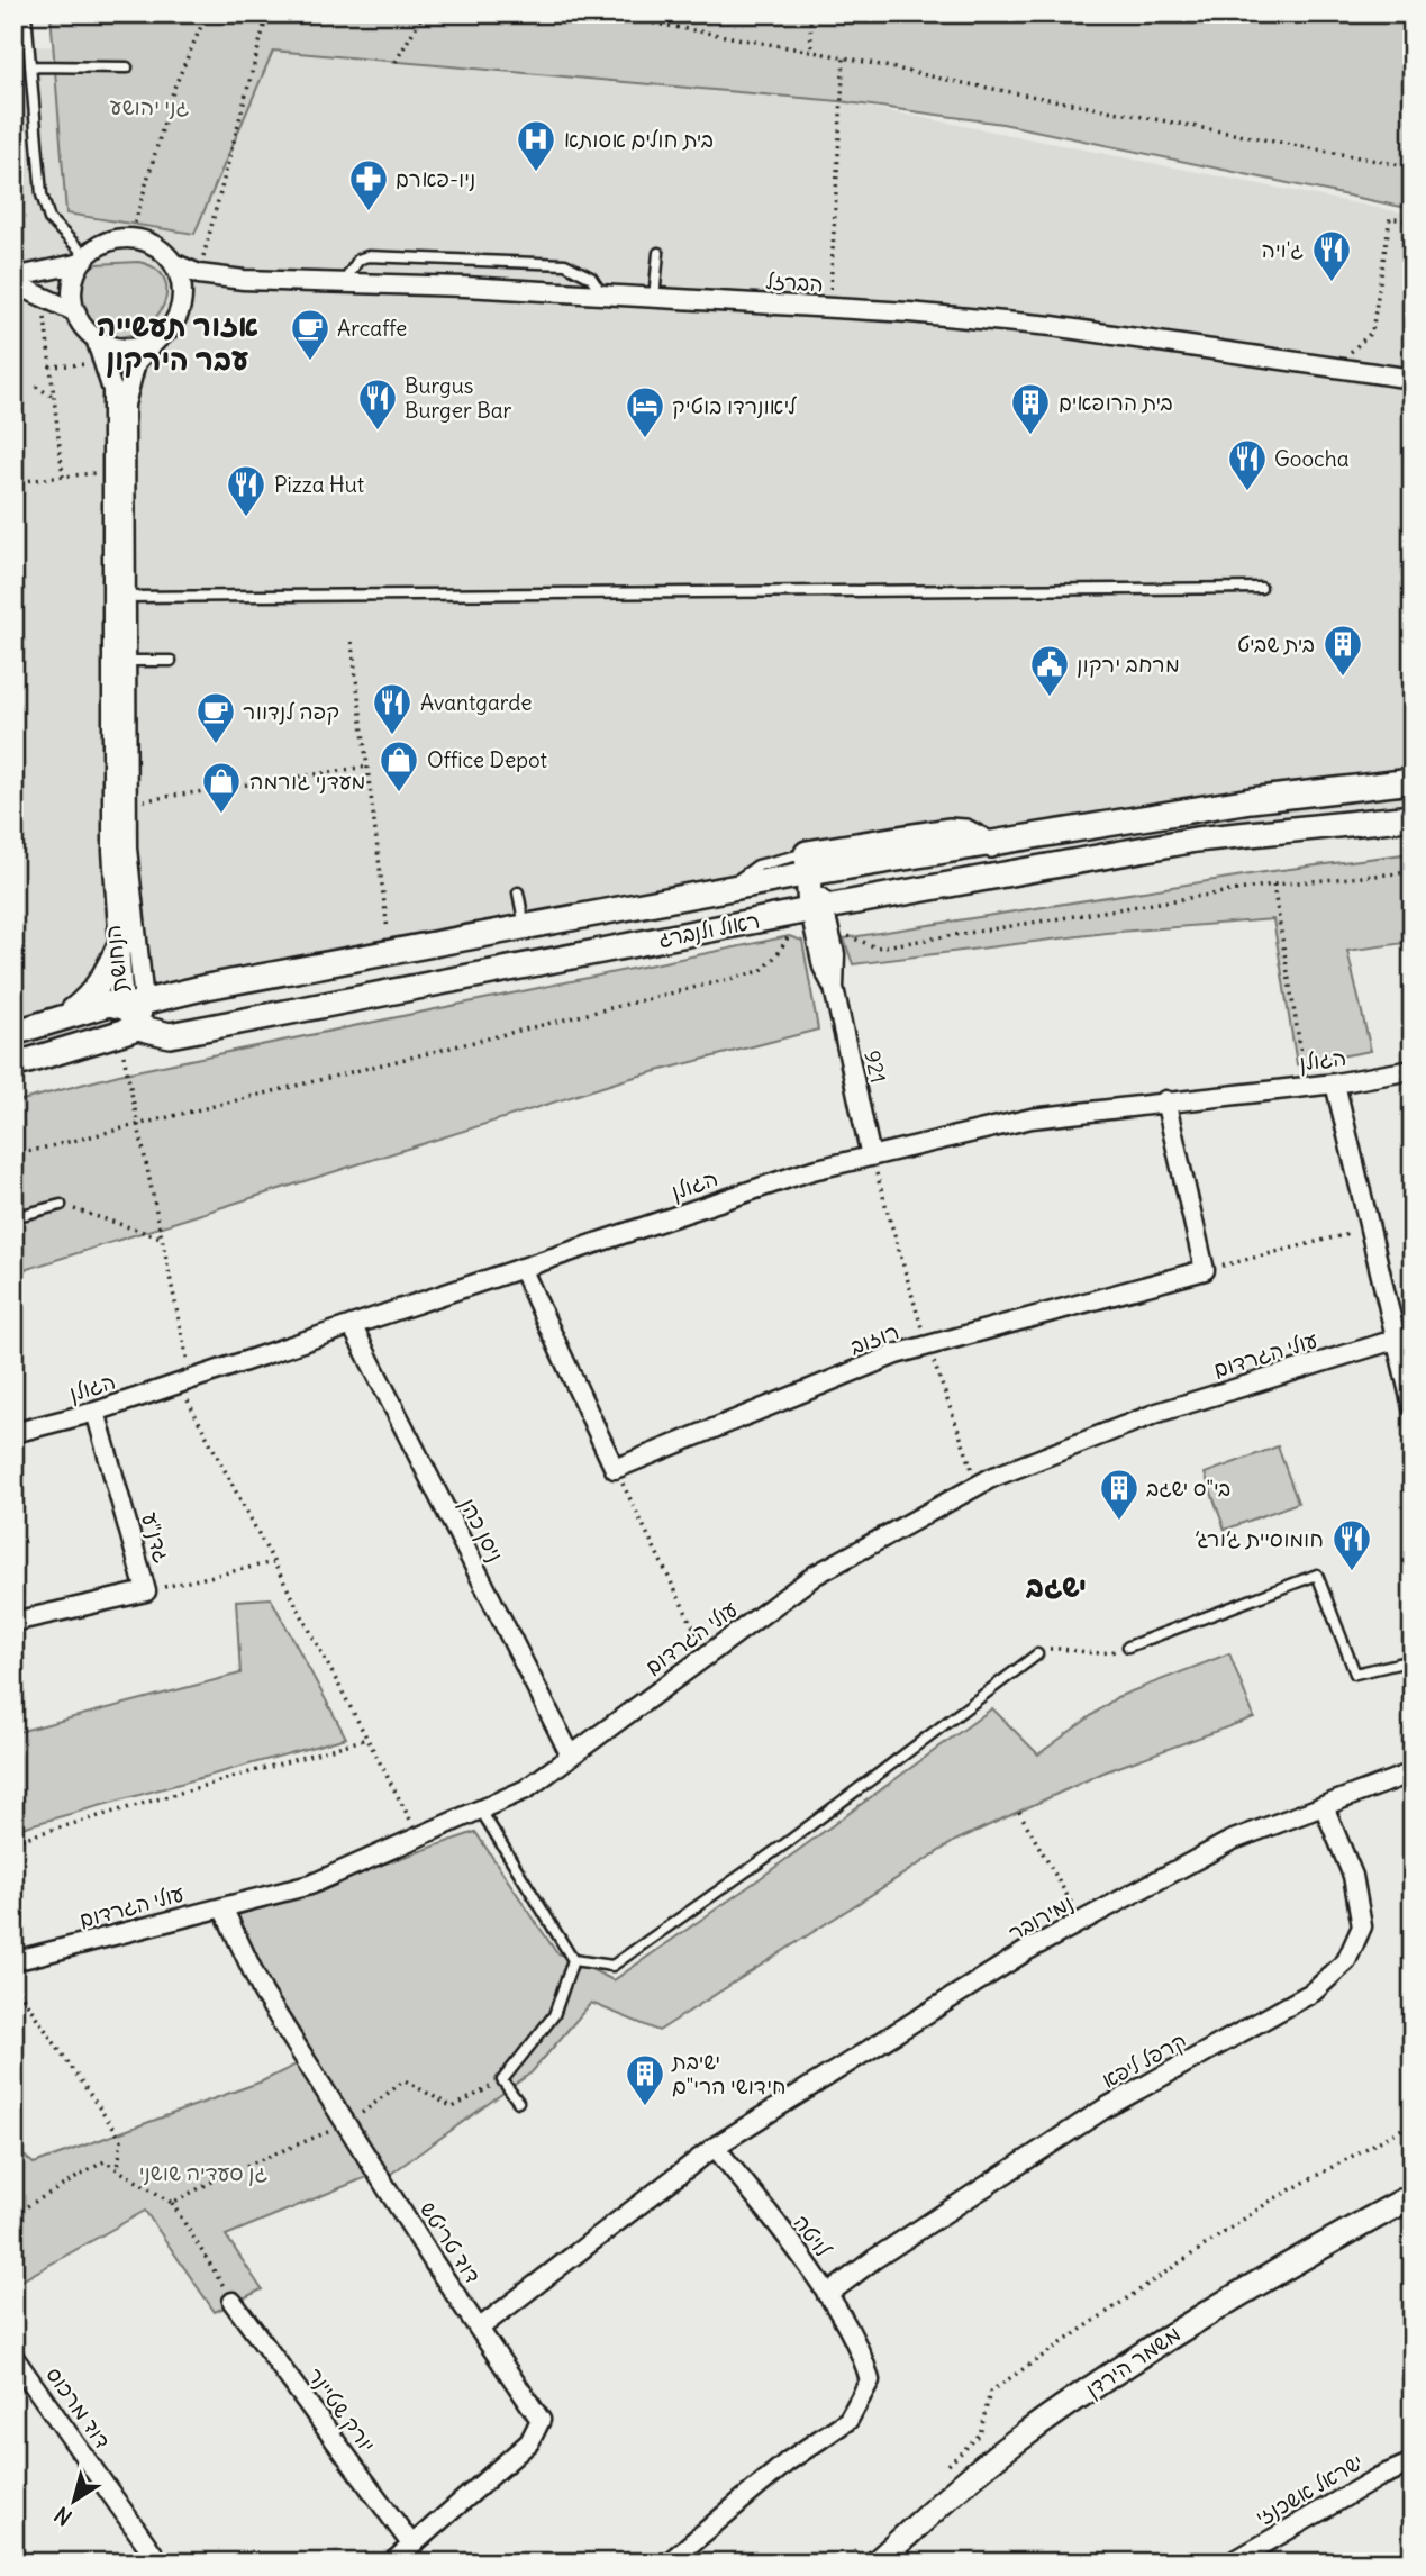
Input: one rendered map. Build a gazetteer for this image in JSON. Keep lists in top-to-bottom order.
{
  "streets": {
    "street": [
      "הברזל",
      "ראול ולנברג",
      "הנחושת",
      "הגולן",
      "921",
      "רוזוב",
      "עולי הגרדום",
      "ניסן כהן",
      "גדנ\"ע",
      "נמירובר",
      "קרפל ליפא",
      "לויטה",
      "דוד טריטש",
      "משמר הירדן",
      "דוד מרכוס",
      "יורק שטיינר",
      "ישראל אשכנזי"
    ]
  },
  "crossings": [
    ["הברזל", "הנחושת"],
    ["ראול ולנברג", "הנחושת"],
    ["ראול ולנברג", "921"],
    ["הגולן", "921"],
    ["הגולן", "ניסן כהן"],
    ["הגולן", "גדנ\"ע"],
    ["עולי הגרדום", "ניסן כהן"],
    ["עולי הגרדום", "דוד טריטש"],
    ["נמירובר", "קרפל ליפא"],
    ["נמירובר", "לויטה"],
    ["קרפל ליפא", "לויטה"],
    ["דוד טריטש", "יורק שטיינר"]
  ],
  "districts": ["אזור תעשייה עבר הירקון", "ישגב"],
  "parks": ["גני יהושע", "גן סעדיה שושני"],
  "places": {
    "hospital": ["בית חולים אסותא"],
    "pharmacy": ["ניו-פארם"],
    "restaurant": [
      "ג'ויה",
      "Burgus Burger Bar",
      "Goocha",
      "Pizza Hut",
      "Avantgarde",
      "חומוסיית ג׳ורג׳"
    ],
    "cafe": ["Arcaffe", "קפה לנדוור"],
    "building": [
      "בית הרופאים",
      "בית שביט",
      "בי\"ס ישגב",
      "ישיבת חידושי הרי\"ם"
    ],
    "hotel": ["ליאונרדו בוטיק"],
    "public building": ["מרחב ירקון"],
    "shop": ["Office Depot", "מעדני גורמה"]
  },
  "north": "bottom left"
}
